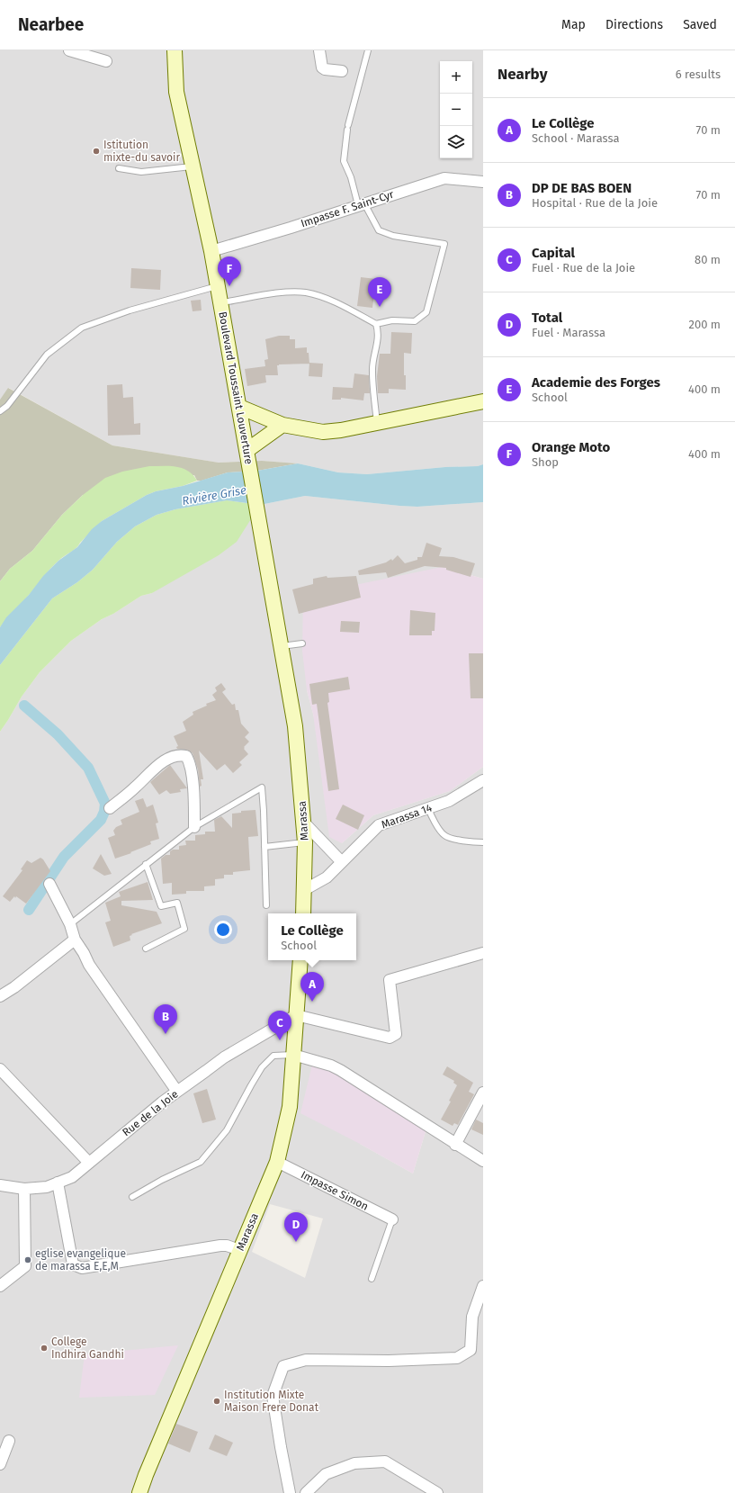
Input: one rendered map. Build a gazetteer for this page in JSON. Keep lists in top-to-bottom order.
{
  "streets": {
    "main road": ["Boulevard Toussaint Louverture", "Marassa"],
    "street": [
      "Impasse F. Saint-Cyr",
      "Marassa 14",
      "Rue de la Joie",
      "Impasse Simon"
    ]
  },
  "crossings": [
    ["Impasse F. Saint-Cyr", "Boulevard Toussaint Louverture"],
    ["Boulevard Toussaint Louverture", "Marassa"],
    ["Marassa 14", "Marassa"],
    ["Marassa", "Rue de la Joie"],
    ["Marassa", "Impasse Simon"]
  ],
  "water": ["Rivière Grise"],
  "places": [
    "Istitution mixte-du savoir",
    "eglise evangelique de marassa E,E,M",
    "College Indhira Gandhi",
    "Institution Mixte Maison Frere Donat"
  ],
  "page": {
    "header": "Nearbee",
    "nav": ["Map", "Directions", "Saved"],
    "heading": ["Nearby", "6 results"],
    "map_buttons": ["+", "−"],
    "list": [
      {
        "mark": "A",
        "name": "Le Collège",
        "note": "School · Marassa",
        "value": "70 m"
      },
      {
        "mark": "B",
        "name": "DP DE BAS BOEN",
        "note": "Hospital · Rue de la Joie",
        "value": "70 m"
      },
      {
        "mark": "C",
        "name": "Capital",
        "note": "Fuel · Rue de la Joie",
        "value": "80 m"
      },
      {
        "mark": "D",
        "name": "Total",
        "note": "Fuel · Marassa",
        "value": "200 m"
      },
      {
        "mark": "E",
        "name": "Academie des Forges",
        "note": "School",
        "value": "400 m"
      },
      {
        "mark": "F",
        "name": "Orange Moto",
        "note": "Shop",
        "value": "400 m"
      }
    ],
    "pins": [
      "F",
      "E",
      "A",
      "B",
      "C",
      "D"
    ],
    "popup": ["Le Collège", "School"]
  }
}
